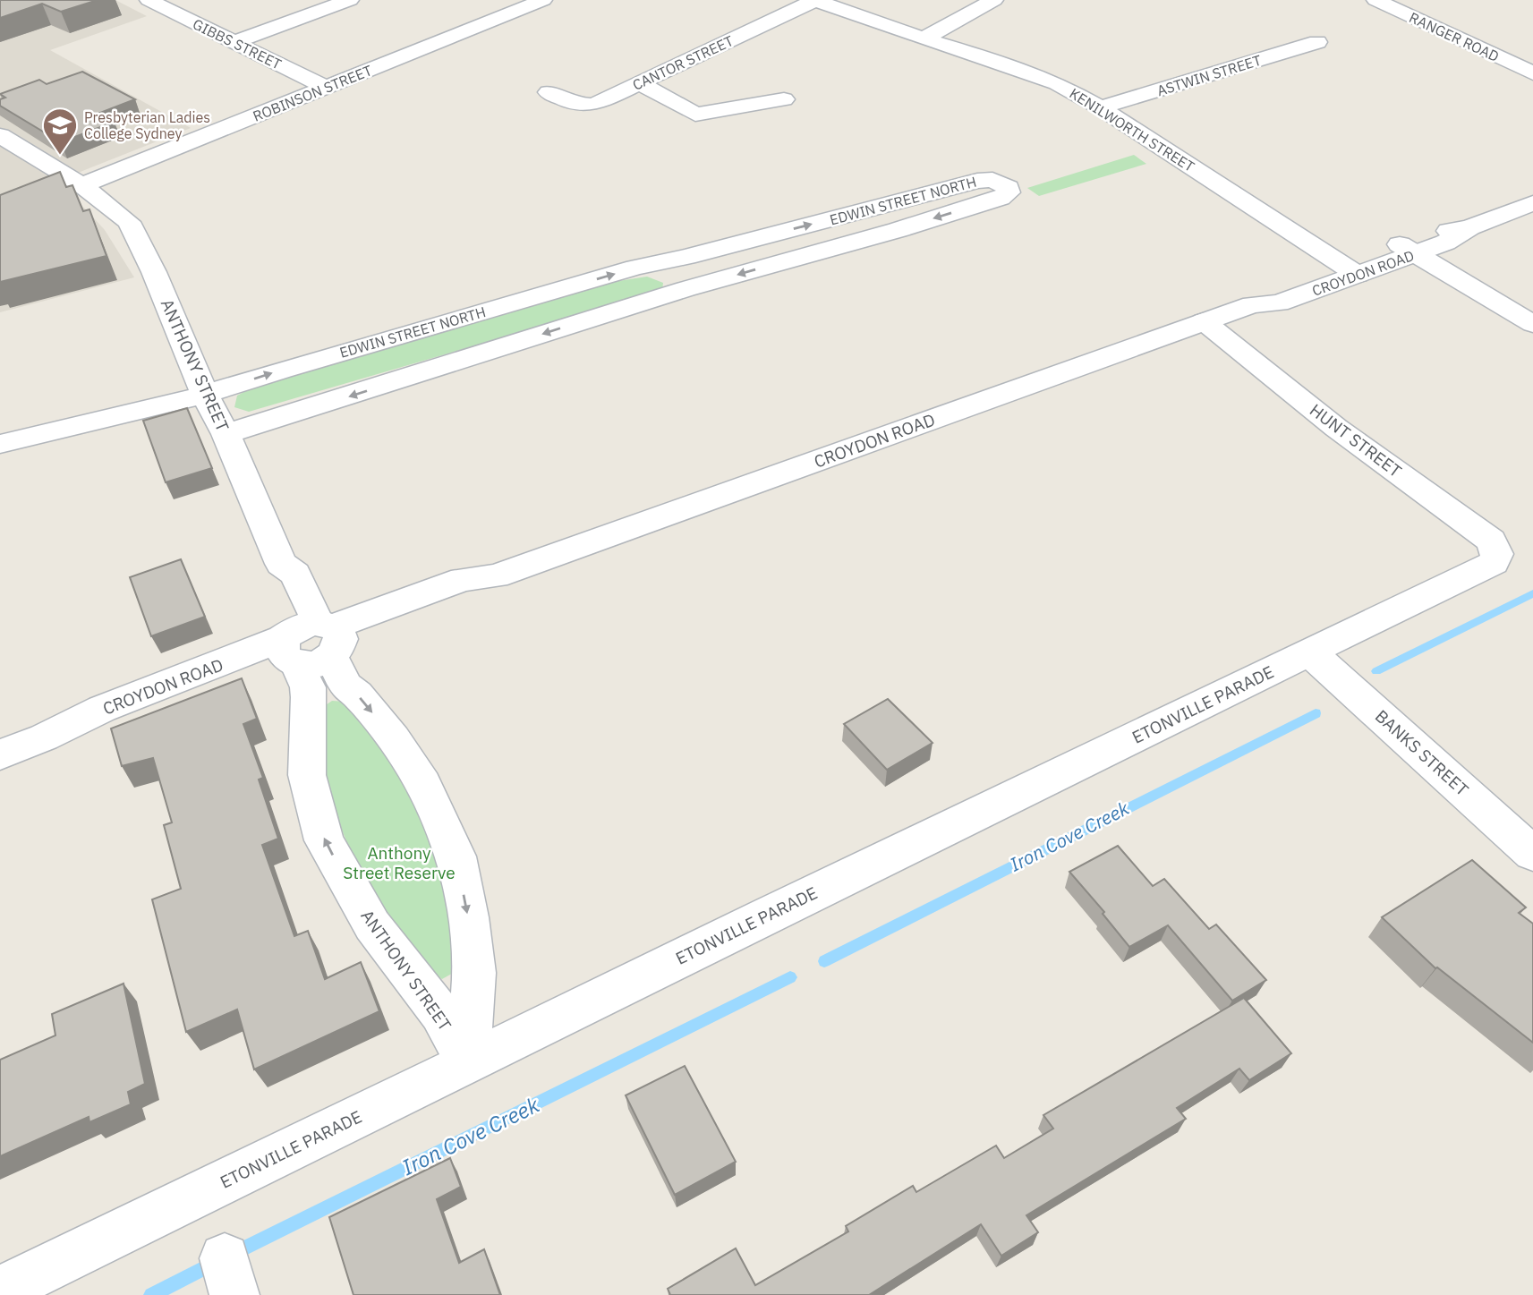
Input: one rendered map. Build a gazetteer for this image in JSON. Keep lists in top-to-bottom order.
{
  "streets": {
    "street": [
      "RANGER ROAD",
      "GIBBS STREET",
      "CANTOR STREET",
      "ASTWIN STREET",
      "ROBINSON STREET",
      "KENILWORTH STREET",
      "EDWIN STREET NORTH",
      "CROYDON ROAD",
      "ANTHONY STREET",
      "HUNT STREET",
      "ETONVILLE PARADE",
      "BANKS STREET"
    ]
  },
  "crossings": [
    ["GIBBS STREET", "ROBINSON STREET"],
    ["CANTOR STREET", "KENILWORTH STREET"],
    ["ASTWIN STREET", "KENILWORTH STREET"],
    ["ROBINSON STREET", "ANTHONY STREET"],
    ["KENILWORTH STREET", "CROYDON ROAD"],
    ["EDWIN STREET NORTH", "ANTHONY STREET"],
    ["CROYDON ROAD", "ANTHONY STREET"],
    ["CROYDON ROAD", "HUNT STREET"],
    ["ANTHONY STREET", "ETONVILLE PARADE"],
    ["HUNT STREET", "ETONVILLE PARADE"],
    ["ETONVILLE PARADE", "BANKS STREET"]
  ],
  "water": ["Iron Cove Creek"],
  "parks": ["Anthony Street Reserve"],
  "places": {
    "school or university": ["Presbyterian Ladies College Sydney"]
  }
}
